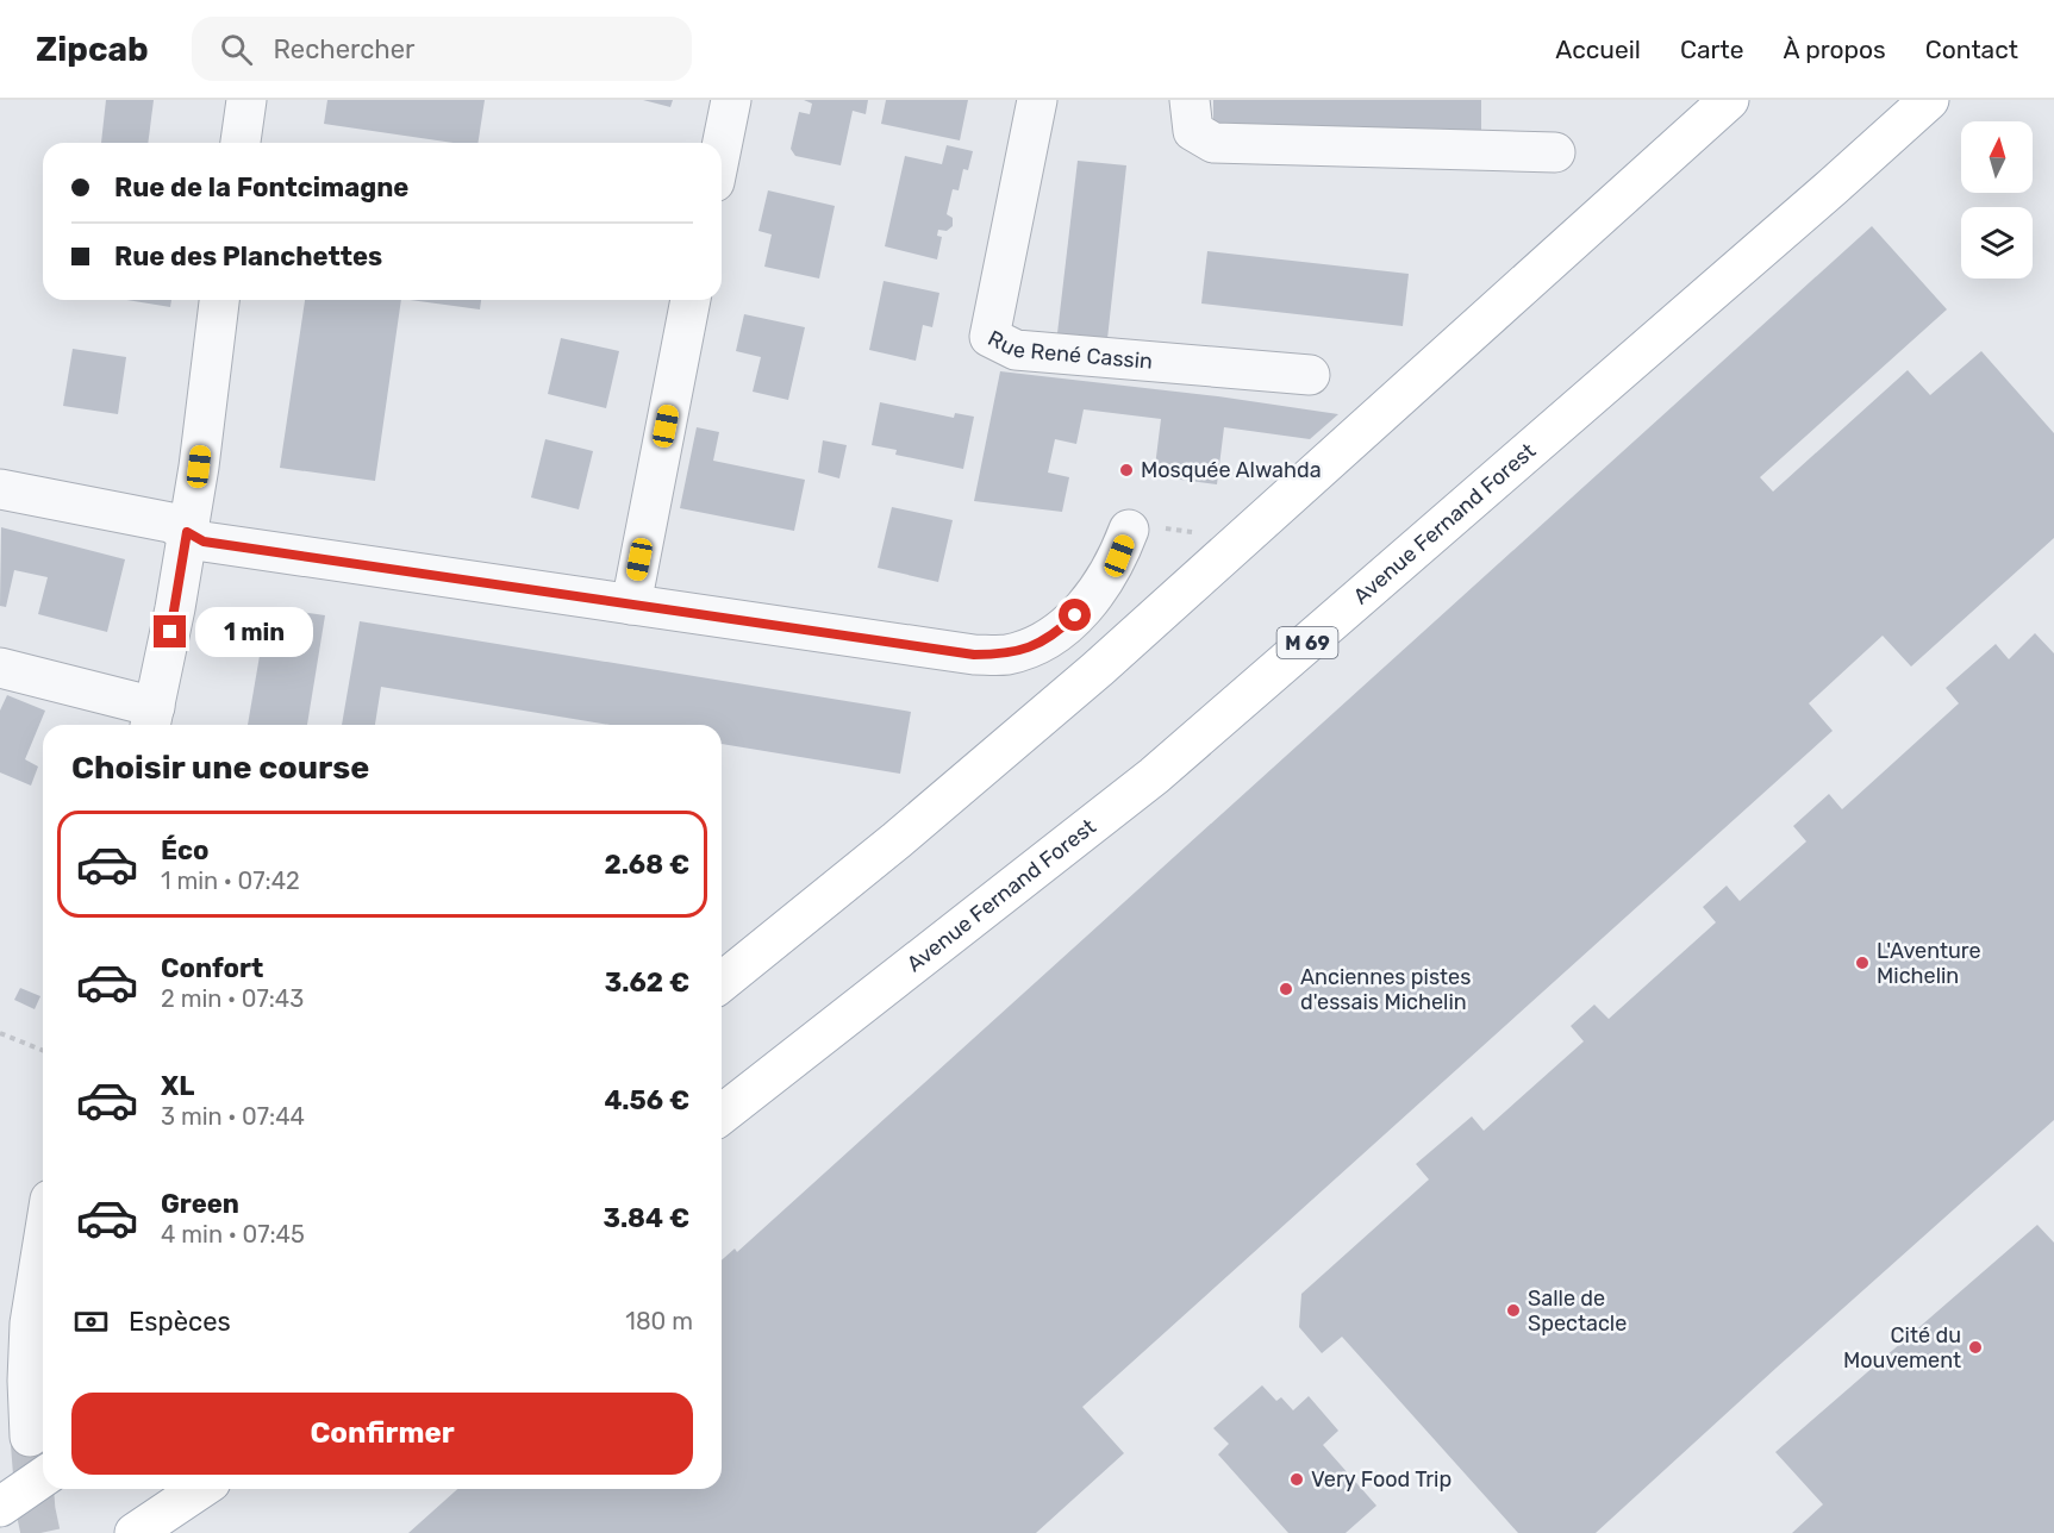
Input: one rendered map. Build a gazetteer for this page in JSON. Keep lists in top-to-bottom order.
{
  "streets": {
    "main road": ["Avenue Fernand Forest", "M 69"],
    "street": ["Rue René Cassin"]
  },
  "places": [
    "Mosquée Alwahda",
    "L'Aventure Michelin",
    "Anciennes pistes d'essais Michelin",
    "Salle de Spectacle",
    "Cité du Mouvement",
    "Very Food Trip"
  ],
  "north": "top",
  "page": {
    "header": "Zipcab",
    "search": "Rechercher",
    "nav": [
      "Accueil",
      "Carte",
      "À propos",
      "Contact"
    ],
    "banner": ["Rue de la Fontcimagne", "Rue des Planchettes"],
    "bubble": "1 min",
    "heading": "Choisir une course",
    "list": [
      {
        "name": "Éco",
        "note": "1 min · 07:42",
        "value": "2.68 €"
      },
      {
        "name": "Confort",
        "note": "2 min · 07:43",
        "value": "3.62 €"
      },
      {
        "name": "XL",
        "note": "3 min · 07:44",
        "value": "4.56 €"
      },
      {
        "name": "Green",
        "note": "4 min · 07:45",
        "value": "3.84 €"
      }
    ],
    "pay": ["Espèces", "180 m"],
    "buttons": "Confirmer"
  }
}
